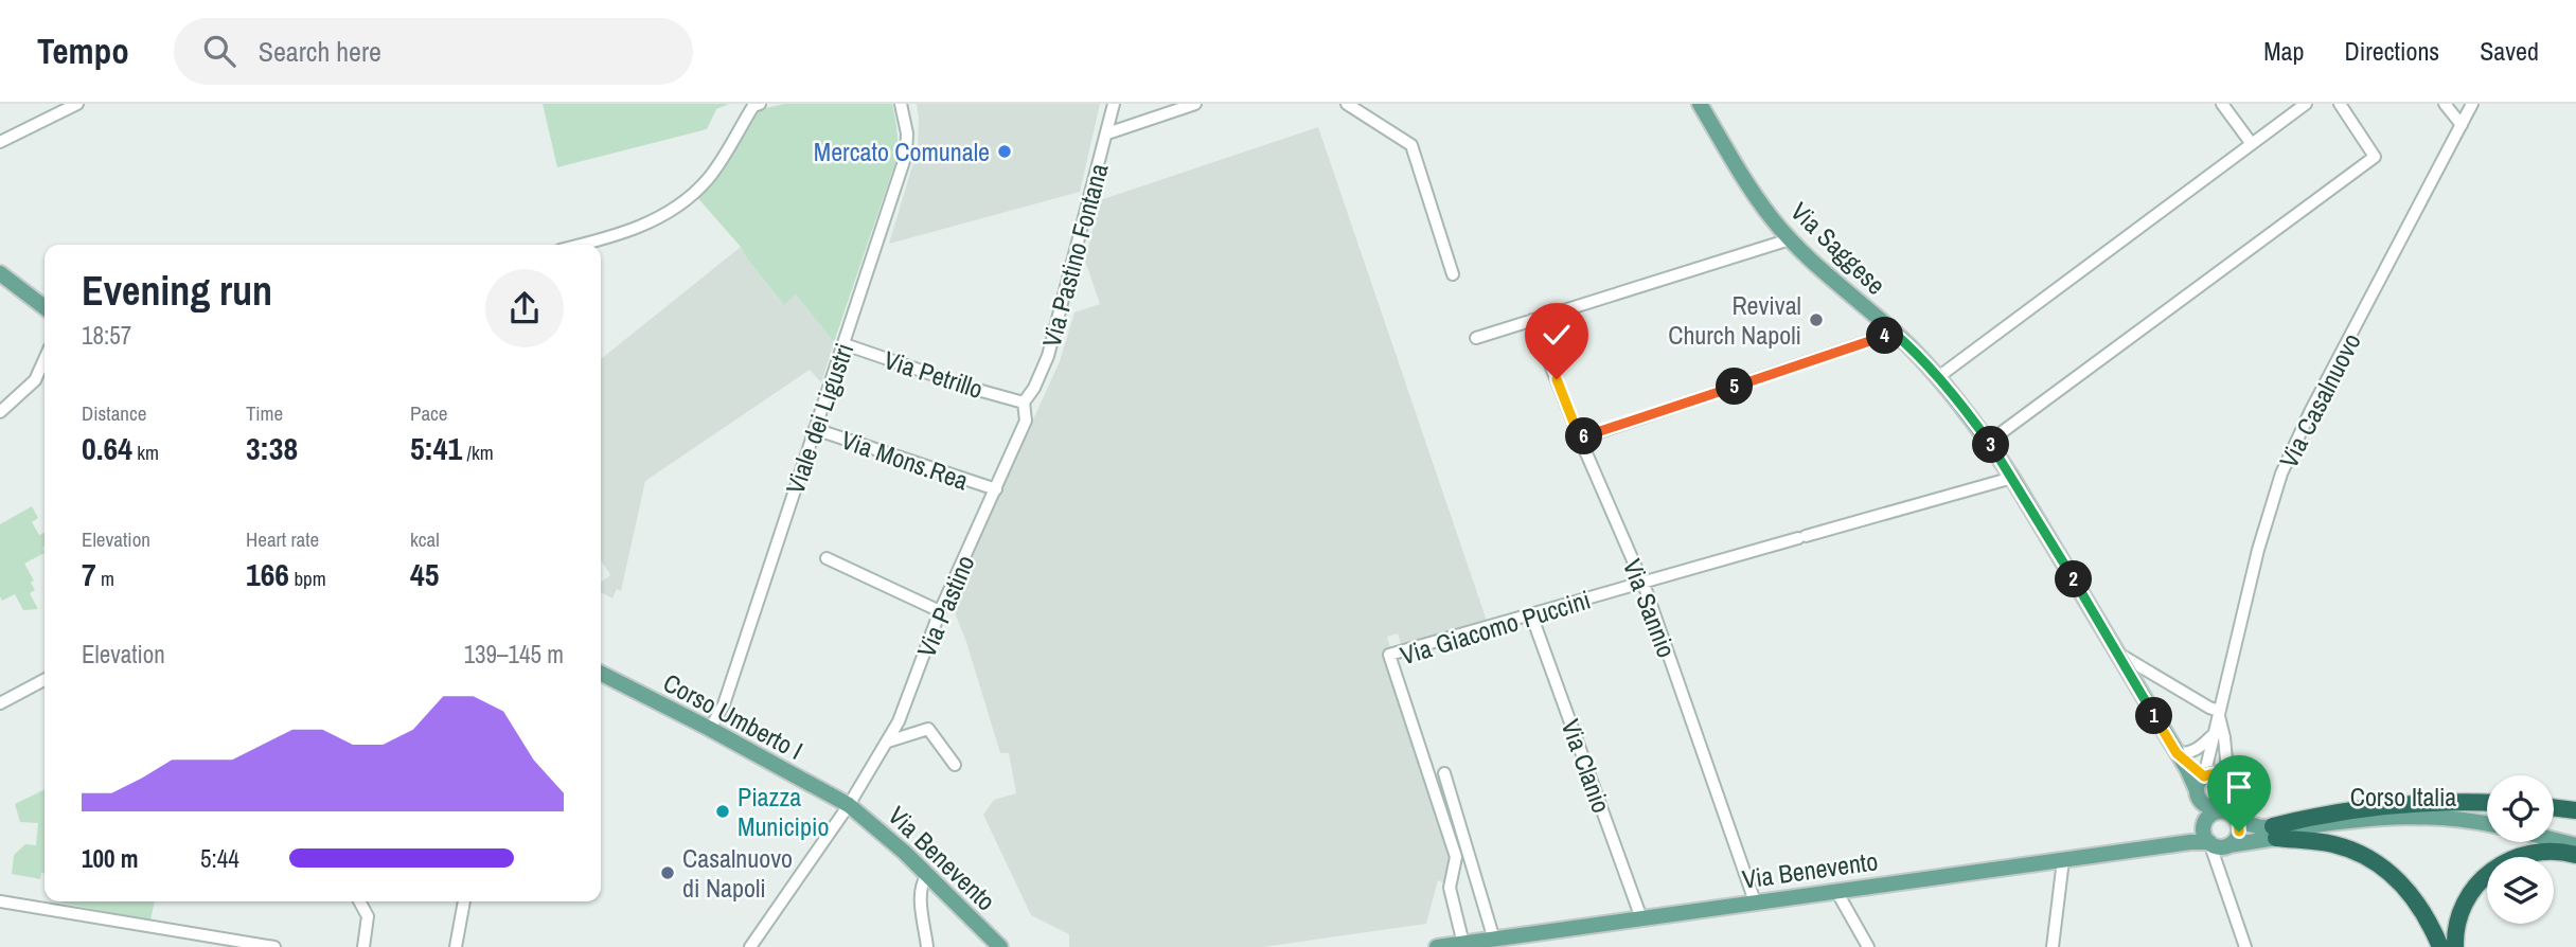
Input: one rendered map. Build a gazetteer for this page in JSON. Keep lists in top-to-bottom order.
{
  "streets": {
    "main road": [
      "Via Saggese",
      "Corso Umberto I",
      "Corso Italia",
      "Via Benevento"
    ],
    "street": [
      "Via Pastino Fontana",
      "Via Petrillo",
      "Via Casalnuovo",
      "Viale dei Ligustri",
      "Via Mons.Rea",
      "Via Pastino",
      "Via Sannio",
      "Via Giacomo Puccini",
      "Via Clanio"
    ]
  },
  "crossings": [
    ["Via Saggese", "Via Casalnuovo"],
    ["Via Saggese", "Via Giacomo Puccini"],
    ["Via Saggese", "Via Benevento"],
    ["Via Pastino Fontana", "Via Petrillo"],
    ["Via Pastino Fontana", "Via Pastino"],
    ["Via Petrillo", "Viale dei Ligustri"],
    ["Via Petrillo", "Via Pastino"],
    ["Viale dei Ligustri", "Via Mons.Rea"],
    ["Viale dei Ligustri", "Corso Umberto I"],
    ["Via Mons.Rea", "Via Pastino"],
    ["Via Pastino", "Corso Umberto I"],
    ["Via Pastino", "Via Benevento"],
    ["Via Sannio", "Via Giacomo Puccini"],
    ["Via Sannio", "Via Benevento"],
    ["Via Giacomo Puccini", "Via Clanio"],
    ["Via Giacomo Puccini", "Via Benevento"],
    ["Corso Umberto I", "Via Benevento"],
    ["Via Clanio", "Via Benevento"]
  ],
  "places": [
    "Mercato Comunale",
    "Revival Church Napoli",
    "Piazza Municipio",
    "Casalnuovo di Napoli"
  ],
  "page": {
    "header": "Tempo",
    "search": "Search here",
    "nav": ["Map", "Directions", "Saved"],
    "heading": ["Evening run", "18:57"],
    "pins": [
      "4",
      "5",
      "6",
      "3",
      "2",
      "1"
    ],
    "stats": [
      ["Distance", "0.64 km"],
      ["Time", "3:38"],
      ["Pace", "5:41 /km"],
      ["Elevation", "7 m"],
      ["Heart rate", "166 bpm"],
      ["kcal", "45"]
    ],
    "chart": ["Elevation", "139–145 m"],
    "list": [
      {
        "name": "100 m",
        "note": "5:44"
      }
    ]
  }
}
